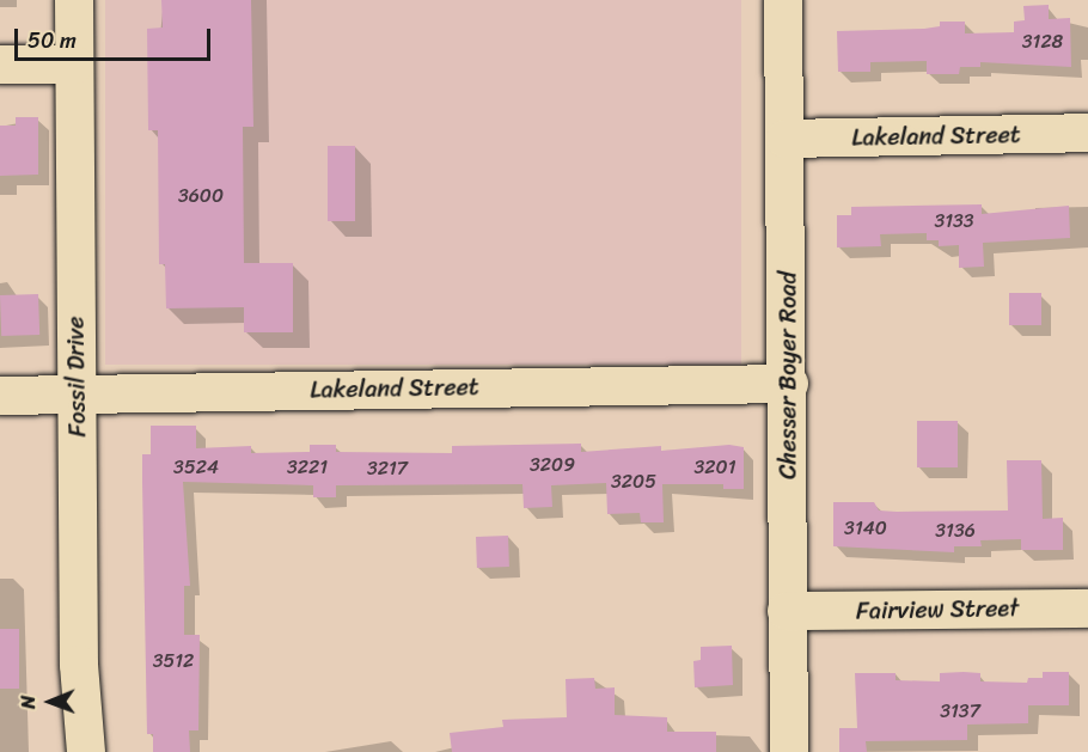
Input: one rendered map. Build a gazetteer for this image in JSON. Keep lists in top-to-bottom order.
{
  "streets": {
    "street": [
      "Lakeland Street",
      "Chesser Boyer Road",
      "Fossil Drive",
      "Fairview Street"
    ]
  },
  "crossings": [
    ["Lakeland Street", "Chesser Boyer Road"],
    ["Lakeland Street", "Fossil Drive"],
    ["Chesser Boyer Road", "Fairview Street"]
  ],
  "house_numbers": [
    "3128",
    "3600",
    "3133",
    "3209",
    "3524",
    "3221",
    "3201",
    "3217",
    "3205",
    "3140",
    "3136",
    "3512",
    "3137"
  ],
  "scale_bar": "50 m",
  "north": "left"
}
